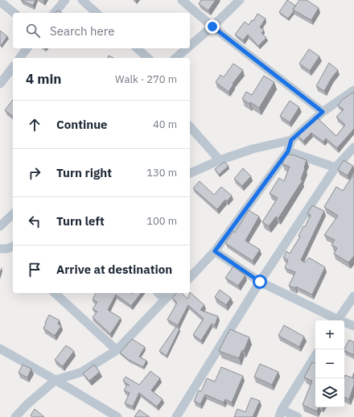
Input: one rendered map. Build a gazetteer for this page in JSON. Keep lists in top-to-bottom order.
{
  "page": {
    "search": "Search here",
    "heading": ["4 min", "Walk · 270 m"],
    "list": [
      ["Continue", "40 m"],
      ["Turn right", "130 m"],
      ["Turn left", "100 m"],
      "Arrive at destination"
    ],
    "map_buttons": ["+", "−"]
  }
}
